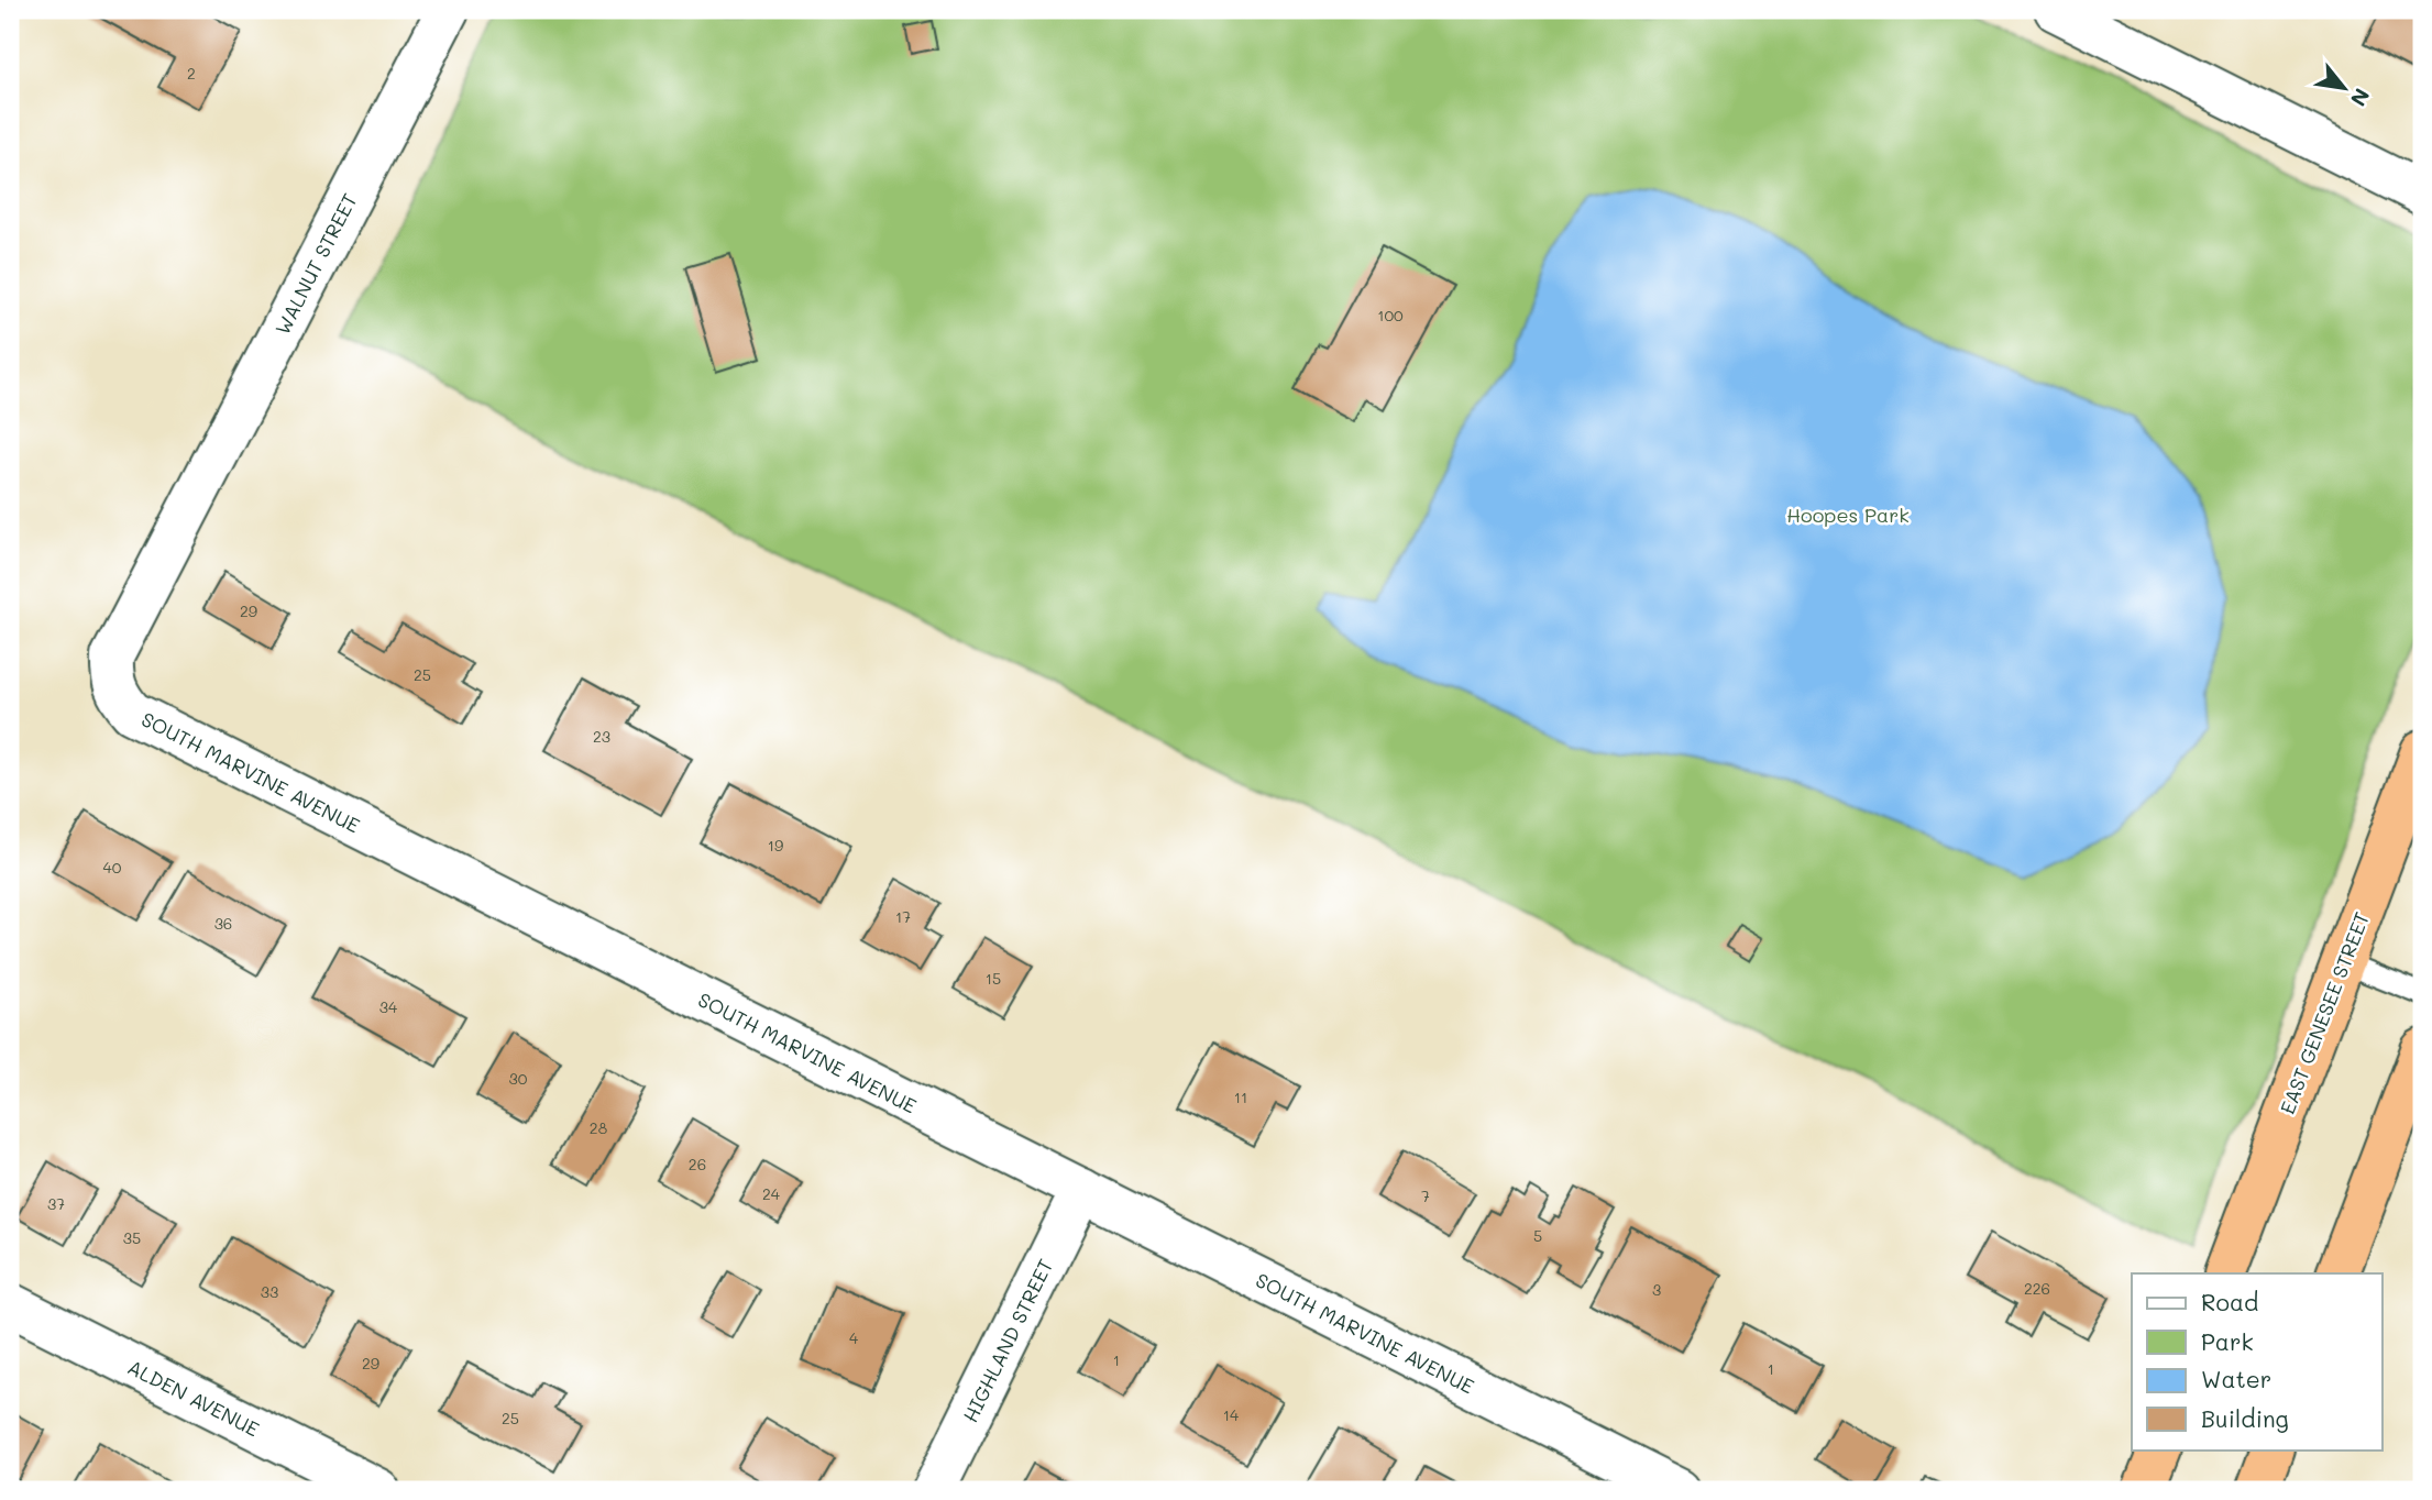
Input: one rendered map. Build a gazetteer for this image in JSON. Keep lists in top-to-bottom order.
{
  "streets": {
    "highway": ["EAST GENESEE STREET"],
    "street": [
      "WALNUT STREET",
      "SOUTH MARVINE AVENUE",
      "HIGHLAND STREET",
      "ALDEN AVENUE"
    ]
  },
  "crossings": [
    ["WALNUT STREET", "SOUTH MARVINE AVENUE"],
    ["SOUTH MARVINE AVENUE", "HIGHLAND STREET"]
  ],
  "parks": ["Hoopes Park"],
  "house_numbers": [
    "2",
    "100",
    "29",
    "25",
    "23",
    "19",
    "40",
    "17",
    "36",
    "15",
    "34",
    "30",
    "11",
    "28",
    "26",
    "24",
    "7",
    "37",
    "5",
    "35",
    "226",
    "3",
    "33",
    "4",
    "1",
    "29",
    "1",
    "14",
    "25"
  ],
  "legend": [
    "Road",
    "Park",
    "Water",
    "Building"
  ],
  "north": "bottom right"
}
